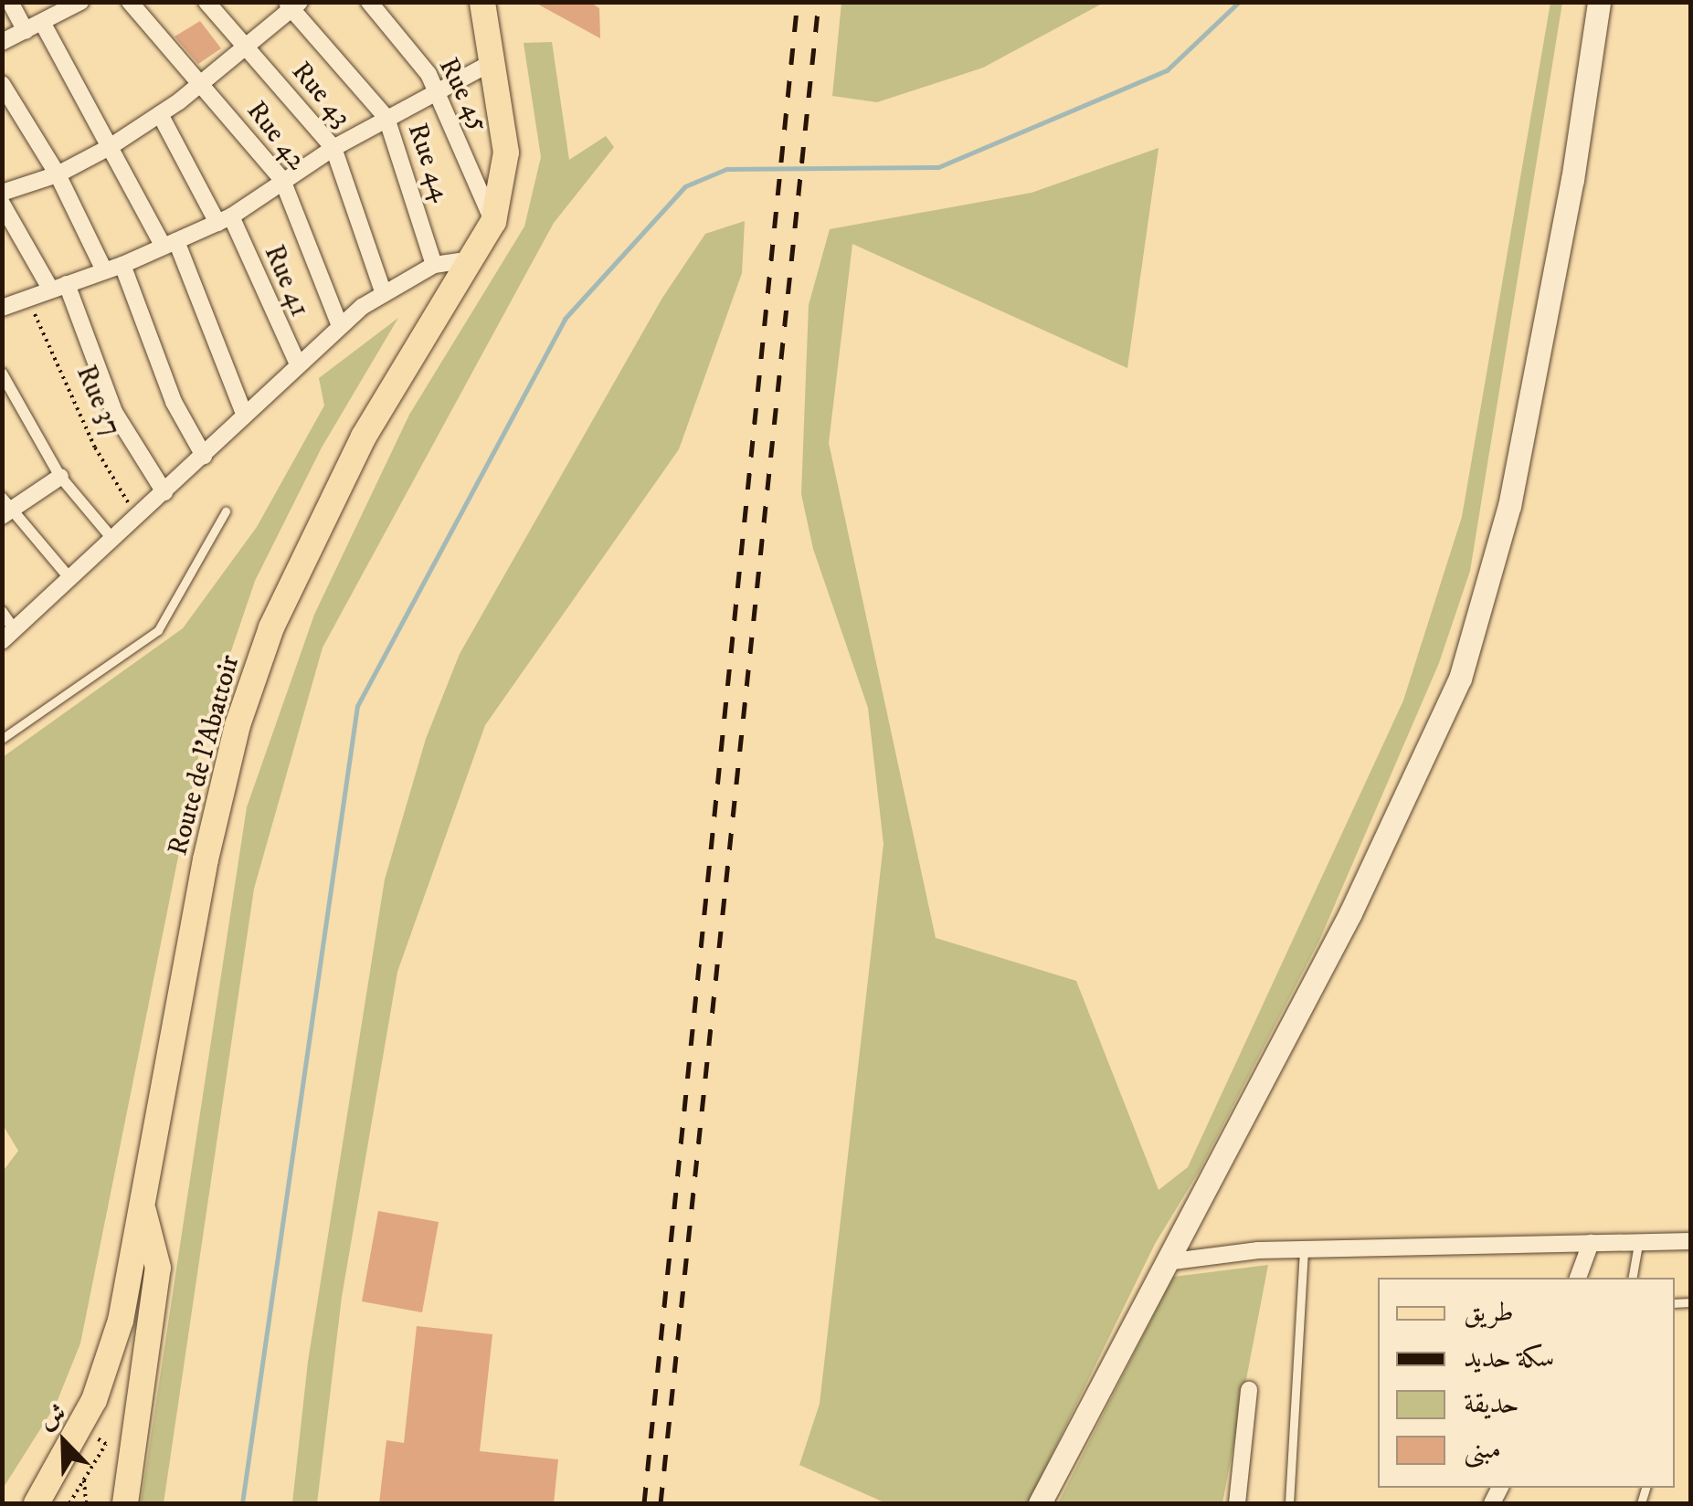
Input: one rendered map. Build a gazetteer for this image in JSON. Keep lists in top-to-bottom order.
{
  "streets": {
    "main road": ["Route de l’Abattoir"],
    "street": [
      "Rue 43",
      "Rue 45",
      "Rue 42",
      "Rue 44",
      "Rue 41"
    ],
    "path": ["Rue 37"]
  },
  "crossings": [
    ["Rue 45", "Route de l’Abattoir"]
  ],
  "legend": [
    "طريق",
    "سكة حديد",
    "حديقة",
    "مبنى"
  ],
  "north": "top left"
}
